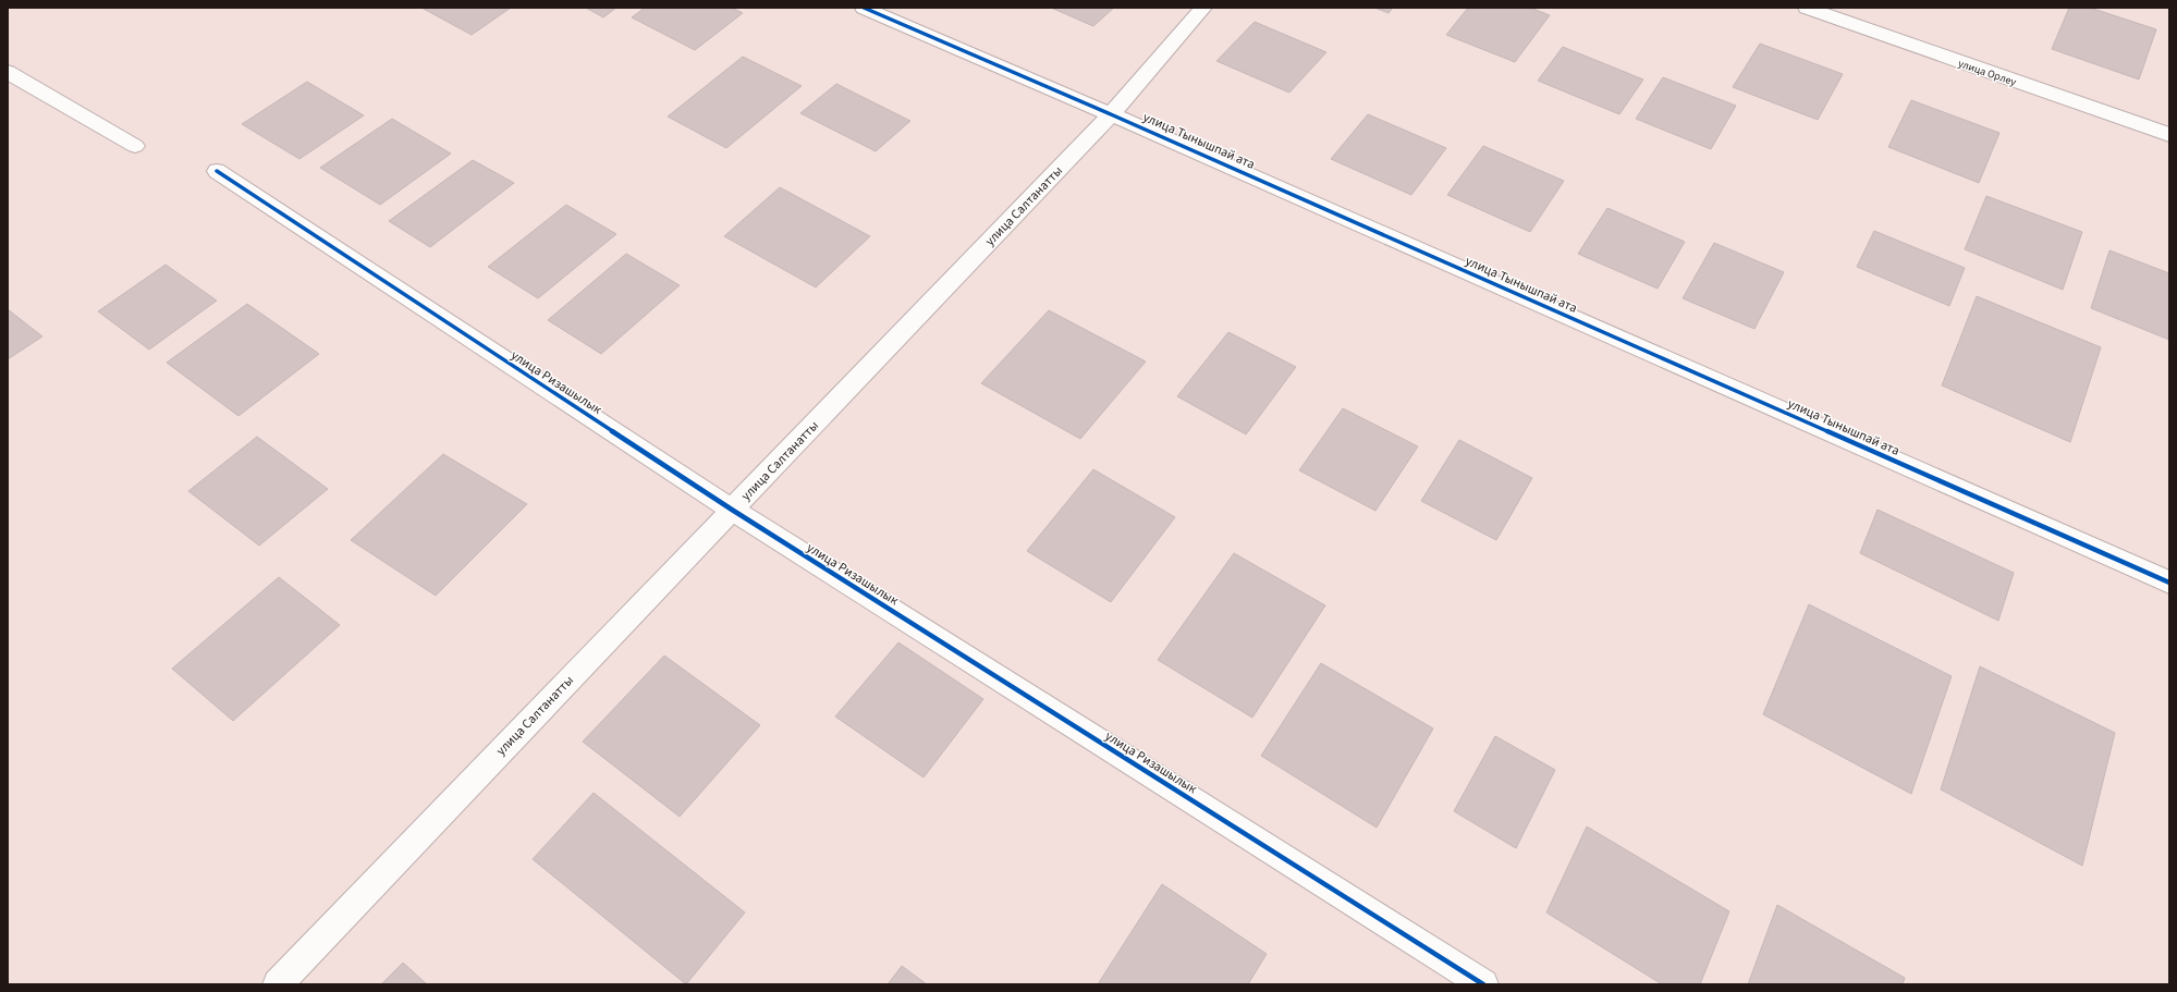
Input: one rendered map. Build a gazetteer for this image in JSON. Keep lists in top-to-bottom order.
{
  "streets": {
    "street": [
      "улица Орлеу",
      "улица Тынышпай ата",
      "улица Салтанатты",
      "улица Ризашылык"
    ]
  },
  "crossings": [
    ["улица Тынышпай ата", "улица Салтанатты"],
    ["улица Салтанатты", "улица Ризашылык"]
  ]
}
